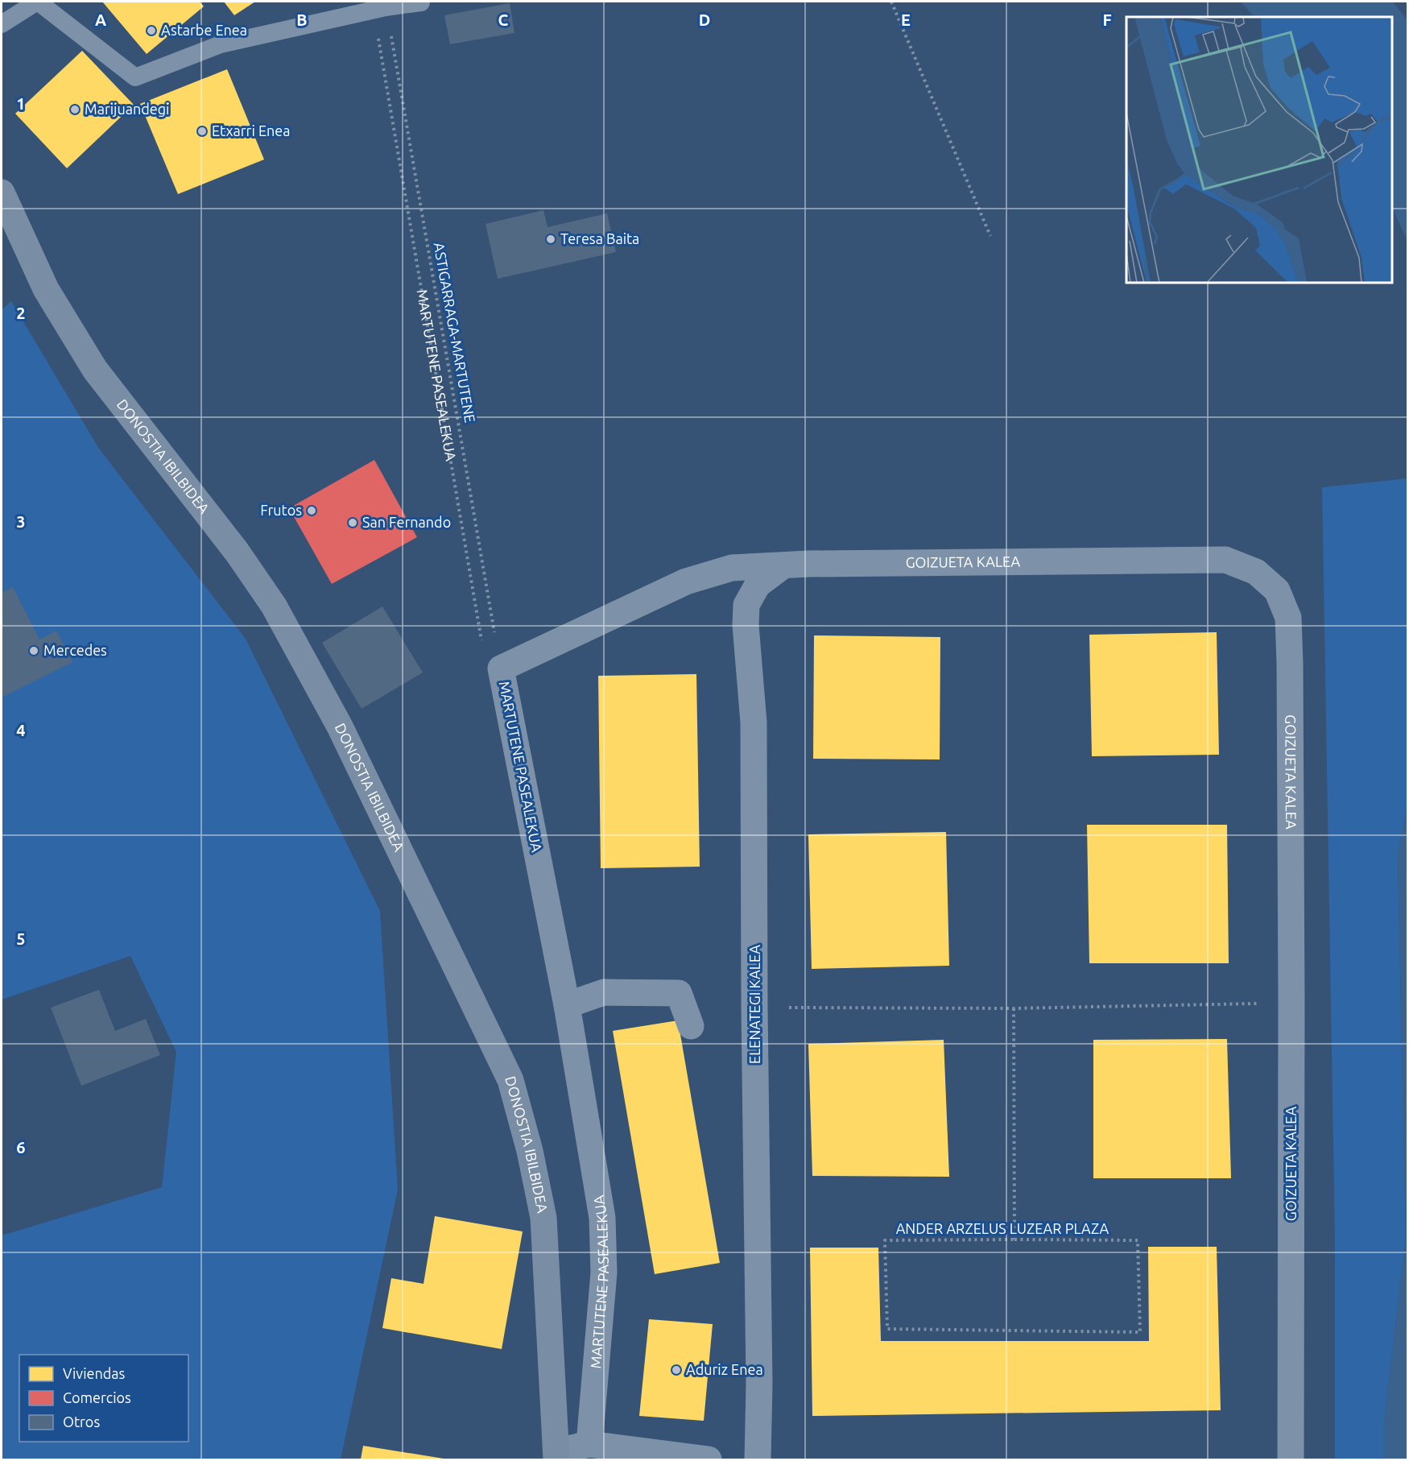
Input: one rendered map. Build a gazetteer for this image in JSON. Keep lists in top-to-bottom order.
{
  "streets": {
    "main road": ["DONOSTIA IBILBIDEA"],
    "street": ["MARTUTENE PASEALEKUA", "GOIZUETA KALEA", "ELENATEGI KALEA"],
    "path": ["ASTIGARRAGA-MARTUTENE", "ANDER ARZELUS LUZEAR PLAZA"]
  },
  "crossings": [
    ["ASTIGARRAGA-MARTUTENE", "MARTUTENE PASEALEKUA"],
    ["ASTIGARRAGA-MARTUTENE", "GOIZUETA KALEA"],
    ["MARTUTENE PASEALEKUA", "GOIZUETA KALEA"],
    ["GOIZUETA KALEA", "ELENATEGI KALEA"]
  ],
  "places": [
    "Astarbe Enea",
    "Marijuandegi",
    "Etxarri Enea",
    "Teresa Baita",
    "Frutos",
    "San Fernando",
    "Mercedes",
    "Aduriz Enea"
  ],
  "legend": ["Viviendas", "Comercios", "Otros"],
  "grid": {
    "columns": [
      "A",
      "B",
      "C",
      "D",
      "E",
      "F"
    ],
    "rows": [
      "1",
      "2",
      "3",
      "4",
      "5",
      "6"
    ]
  }
}
